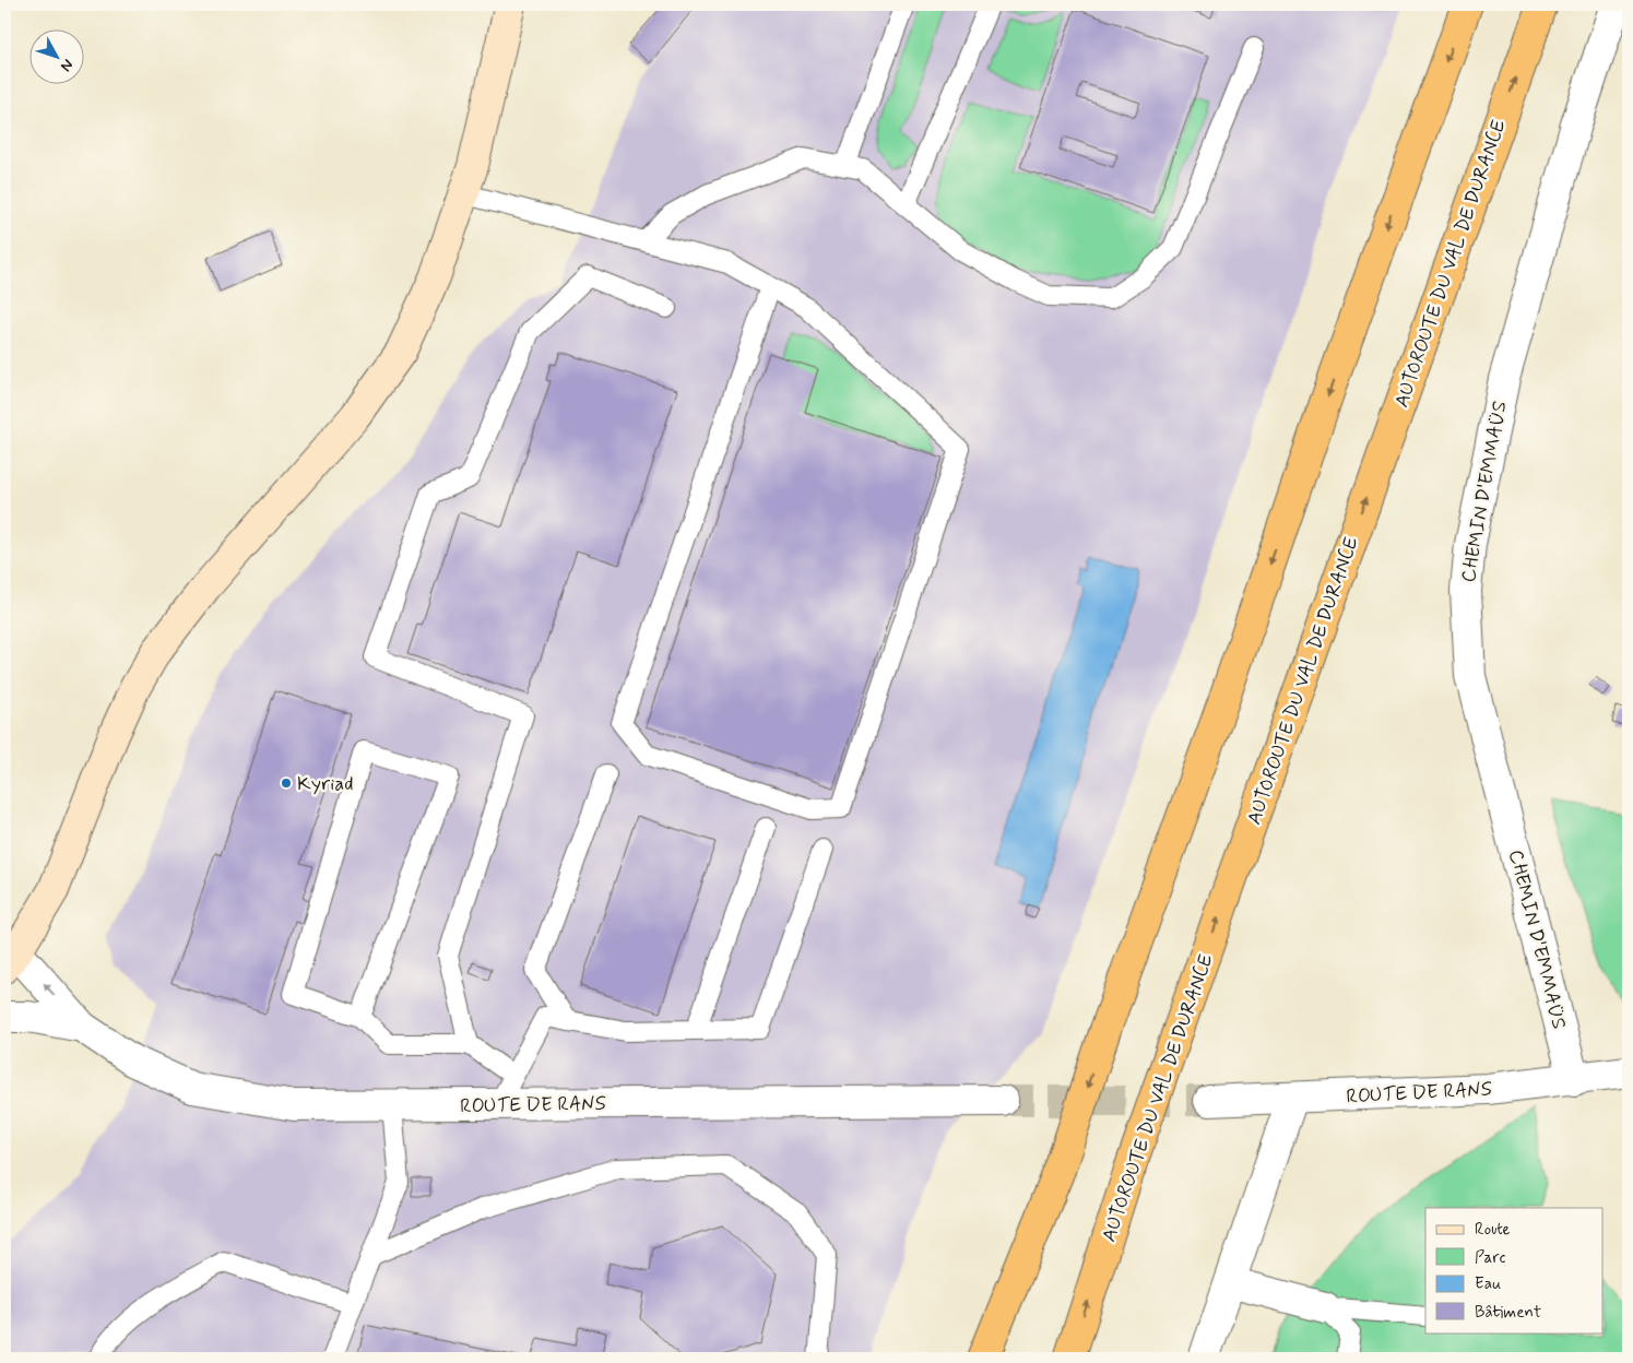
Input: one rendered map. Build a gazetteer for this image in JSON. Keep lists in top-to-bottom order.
{
  "streets": {
    "highway": ["AUTOROUTE DU VAL DE DURANCE"],
    "street": ["CHEMIN D'EMMAÜS", "ROUTE DE RANS"]
  },
  "crossings": [
    ["CHEMIN D'EMMAÜS", "ROUTE DE RANS"]
  ],
  "places": ["Kyriad"],
  "legend": [
    "Route",
    "Parc",
    "Eau",
    "Bâtiment"
  ],
  "north": "bottom right"
}
